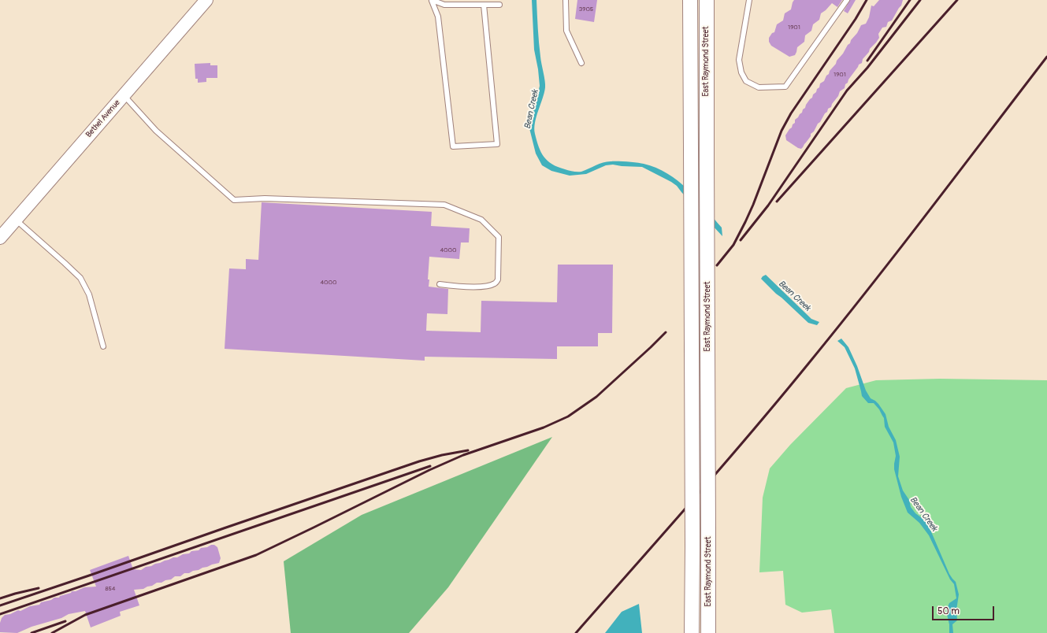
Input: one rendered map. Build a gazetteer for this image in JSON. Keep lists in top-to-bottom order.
{
  "streets": {
    "main road": ["East Raymond Street"],
    "street": ["Bethel Avenue"]
  },
  "water": ["Bean Creek"],
  "house_numbers": [
    "3905",
    "1901",
    "1901",
    "4000",
    "4000",
    "854"
  ],
  "scale_bar": "50 m"
}
